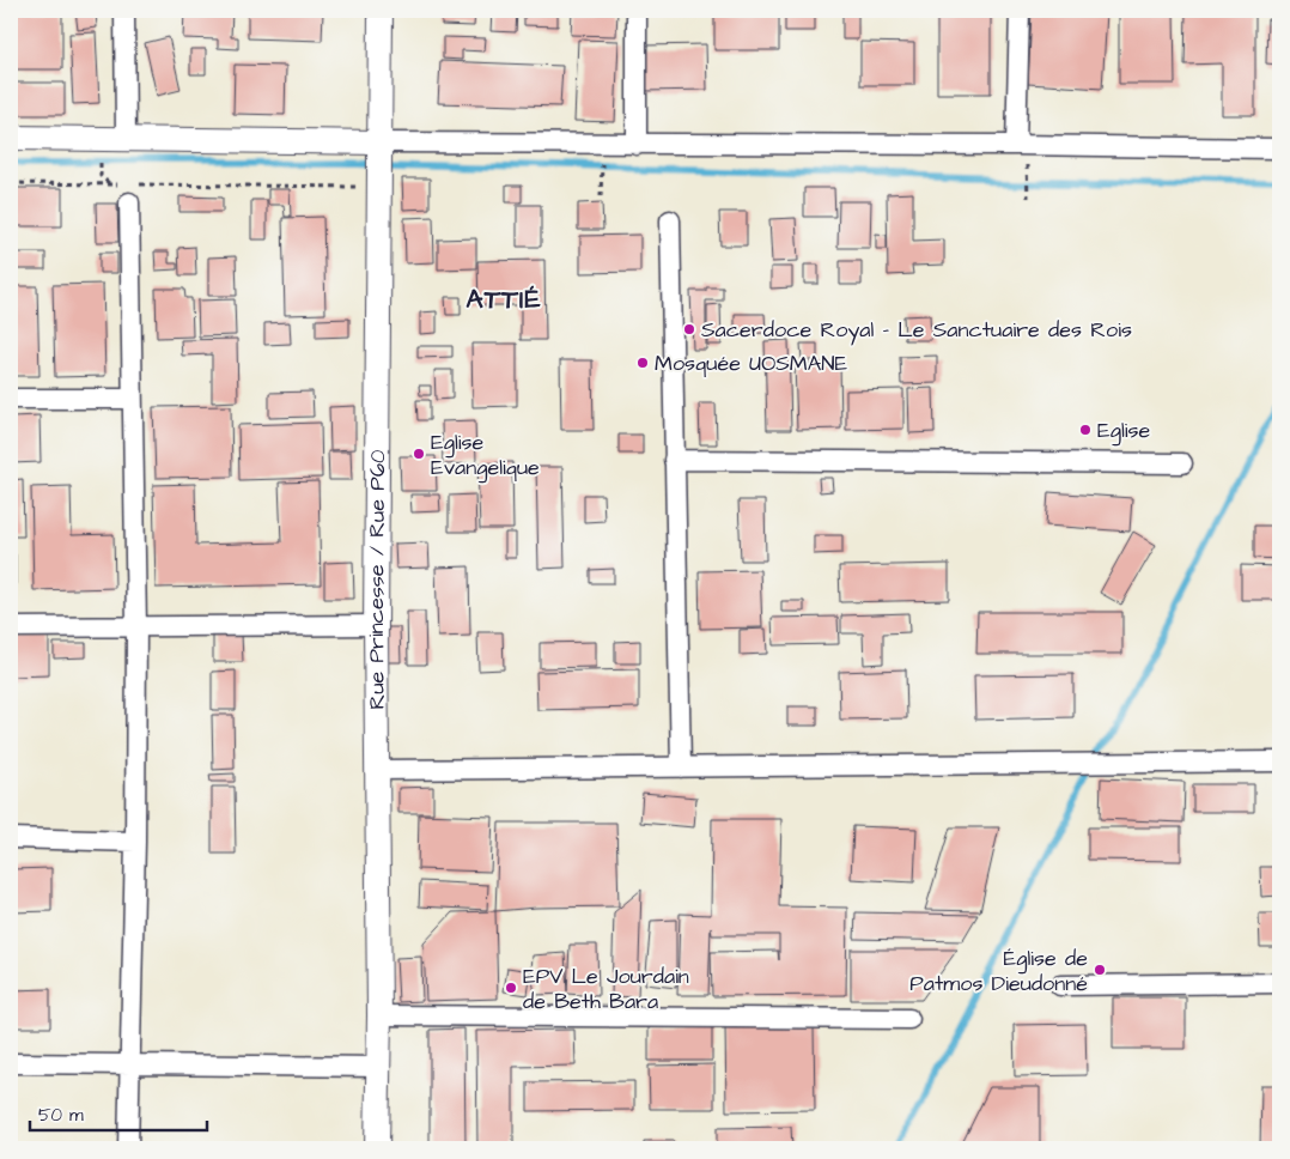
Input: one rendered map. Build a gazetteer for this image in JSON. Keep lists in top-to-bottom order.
{
  "streets": {
    "street": ["Rue Princesse / Rue P60"]
  },
  "districts": ["ATTIÉ"],
  "places": [
    "Sacerdoce Royal - Le Sanctuaire des Rois",
    "Mosquée UOSMANE",
    "Eglise",
    "Eglise Evangelique",
    "Église de Patmos Dieudonné",
    "EPV Le Jourdain de Beth Bara"
  ],
  "scale_bar": "50 m"
}
